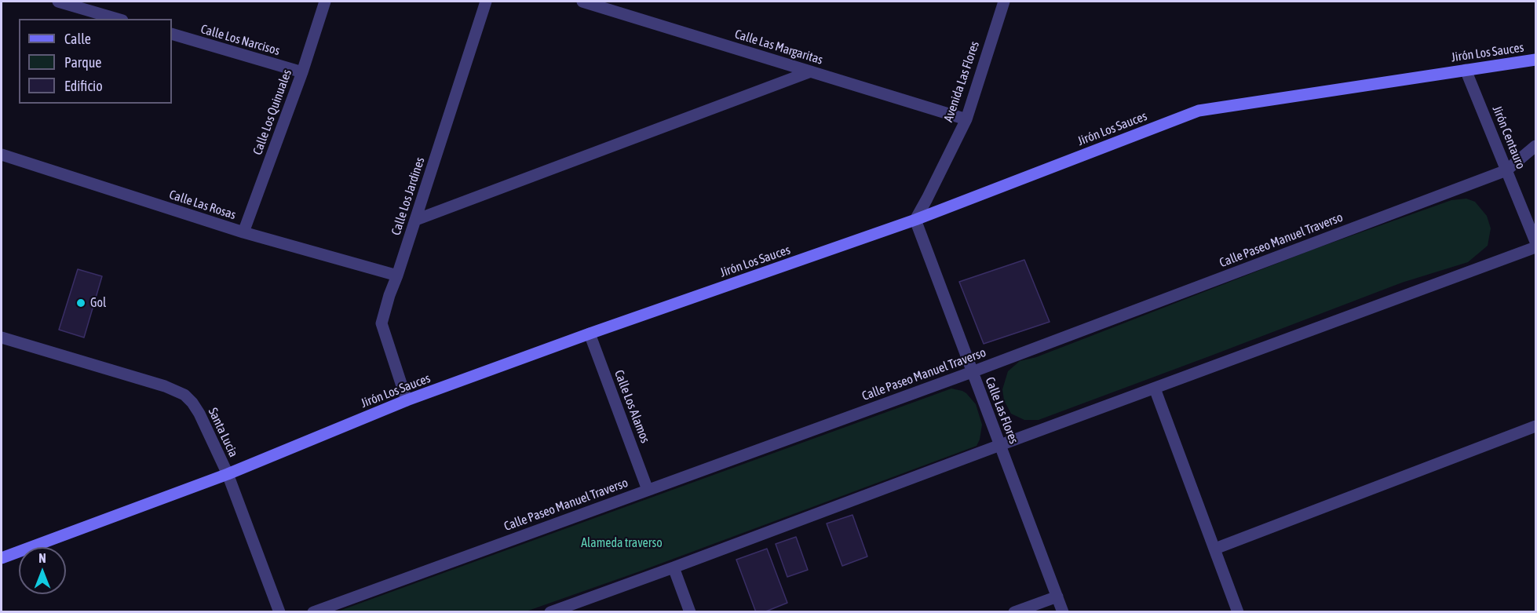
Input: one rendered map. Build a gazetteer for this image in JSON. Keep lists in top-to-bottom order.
{
  "streets": {
    "street": [
      "Calle Los Narcisos",
      "Calle Las Margaritas",
      "Jirón Los Sauces",
      "Avenida Las Flores",
      "Calle Los Quinuales",
      "Jirón Centauro",
      "Calle Los Jardines",
      "Calle Las Rosas",
      "Calle Paseo Manuel Traverso",
      "Calle Los Alamos",
      "Calle Las Flores",
      "Santa Lucia"
    ]
  },
  "crossings": [
    ["Calle Los Narcisos", "Calle Los Quinuales"],
    ["Calle Las Margaritas", "Avenida Las Flores"],
    ["Jirón Los Sauces", "Avenida Las Flores"],
    ["Jirón Los Sauces", "Jirón Centauro"],
    ["Jirón Los Sauces", "Calle Los Jardines"],
    ["Jirón Los Sauces", "Calle Los Alamos"],
    ["Jirón Los Sauces", "Calle Las Flores"],
    ["Jirón Los Sauces", "Santa Lucia"],
    ["Avenida Las Flores", "Calle Las Flores"],
    ["Calle Los Quinuales", "Calle Las Rosas"],
    ["Jirón Centauro", "Calle Paseo Manuel Traverso"],
    ["Calle Los Jardines", "Calle Las Rosas"],
    ["Calle Paseo Manuel Traverso", "Calle Los Alamos"],
    ["Calle Paseo Manuel Traverso", "Calle Las Flores"]
  ],
  "parks": ["Alameda traverso"],
  "places": ["Gol"],
  "legend": ["Calle", "Parque", "Edificio"],
  "north": "top"
}
